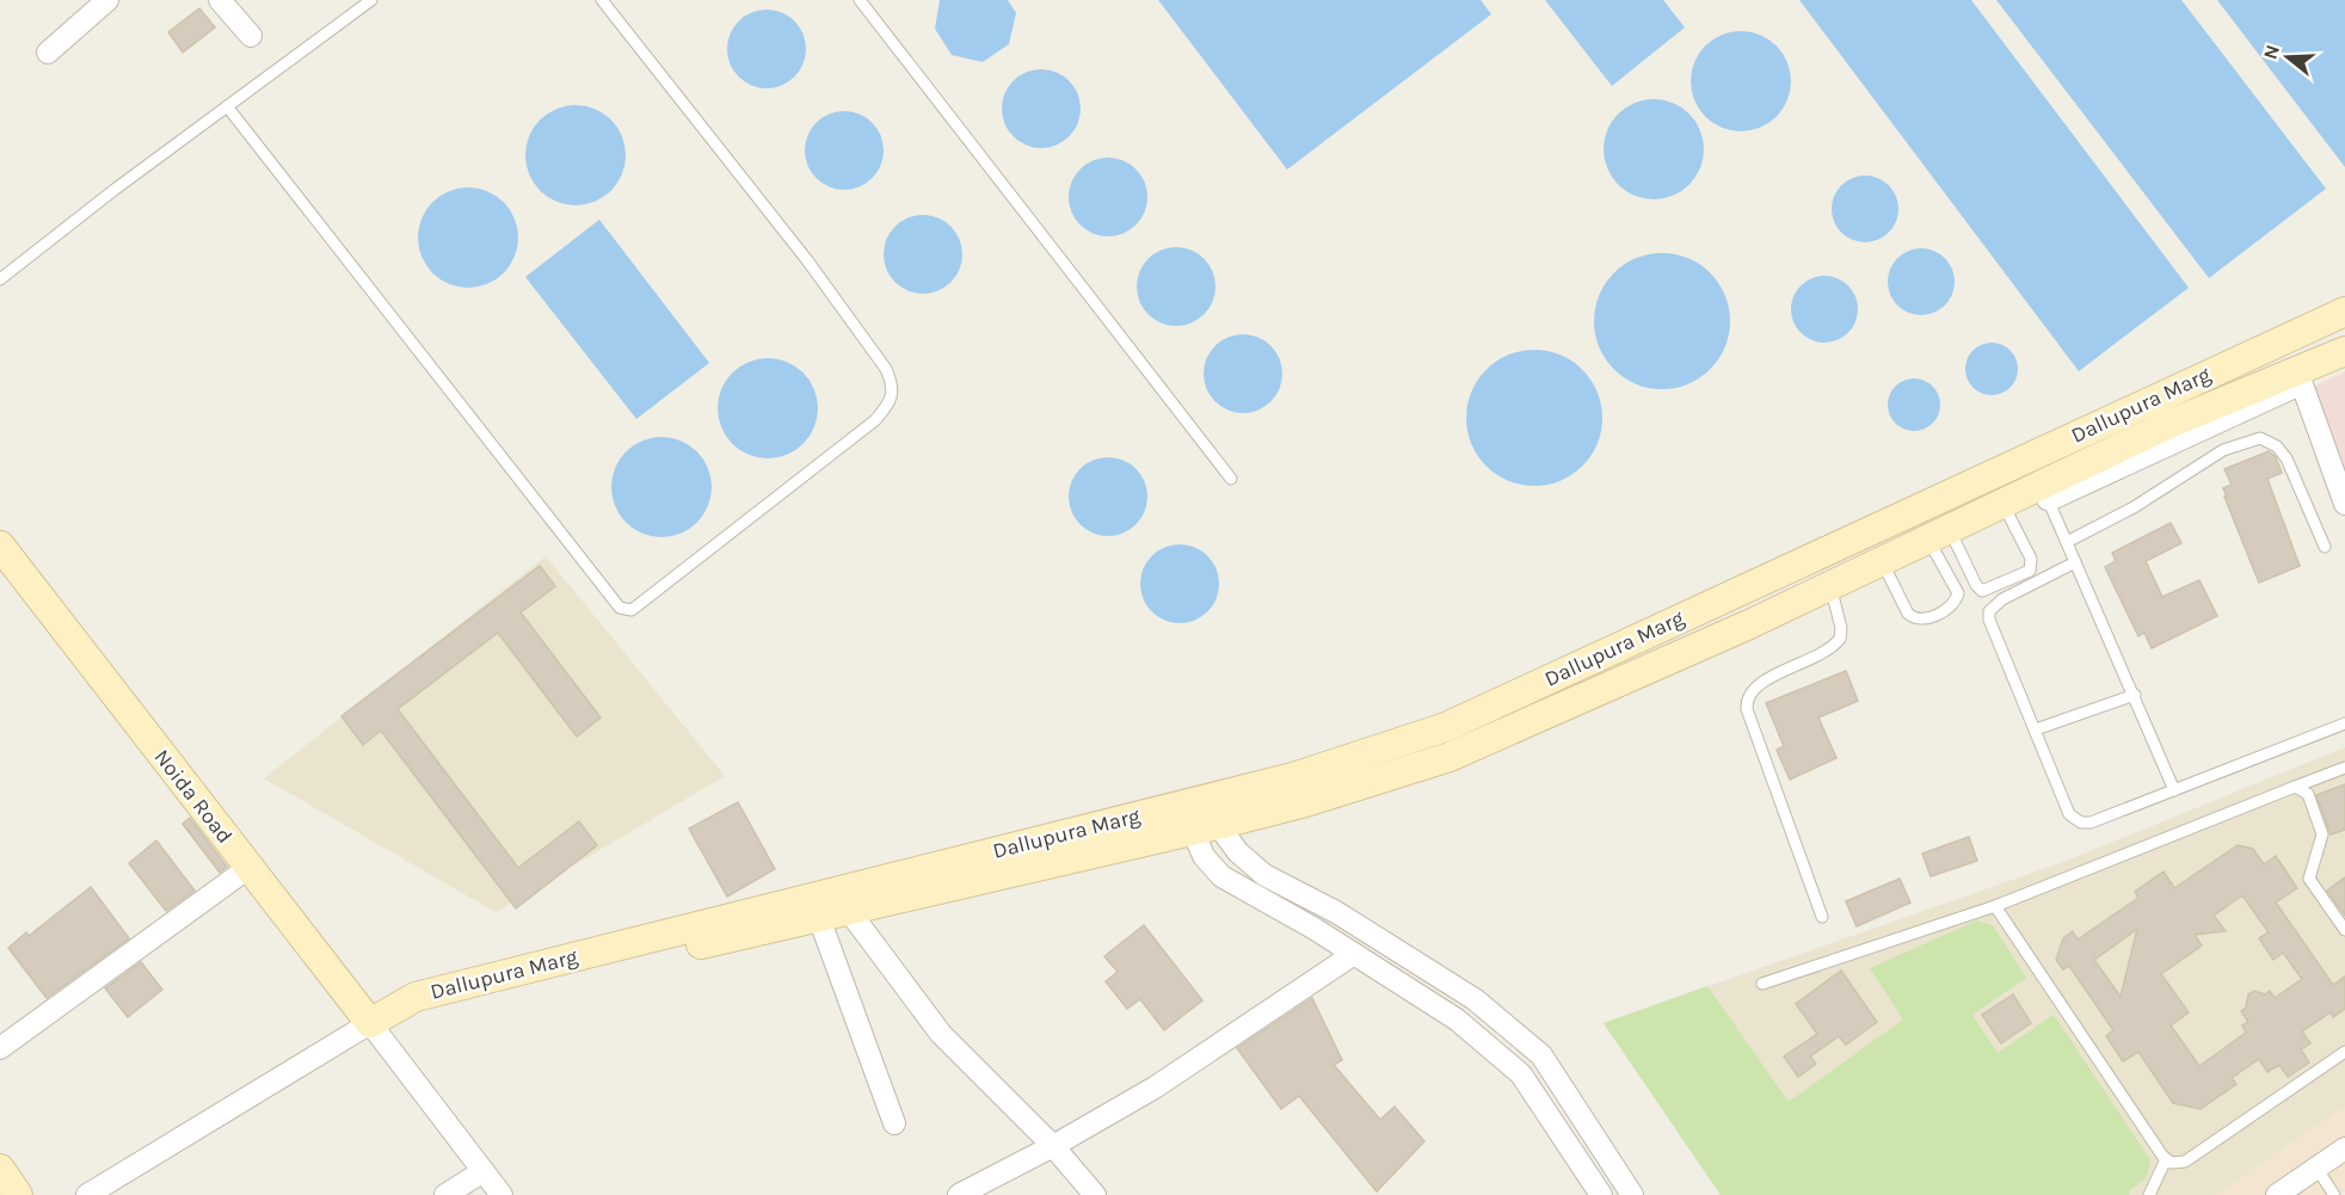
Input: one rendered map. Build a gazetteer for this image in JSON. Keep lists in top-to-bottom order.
{
  "streets": {
    "main road": ["Dallupura Marg", "Noida Road"]
  },
  "north": "left"
}
